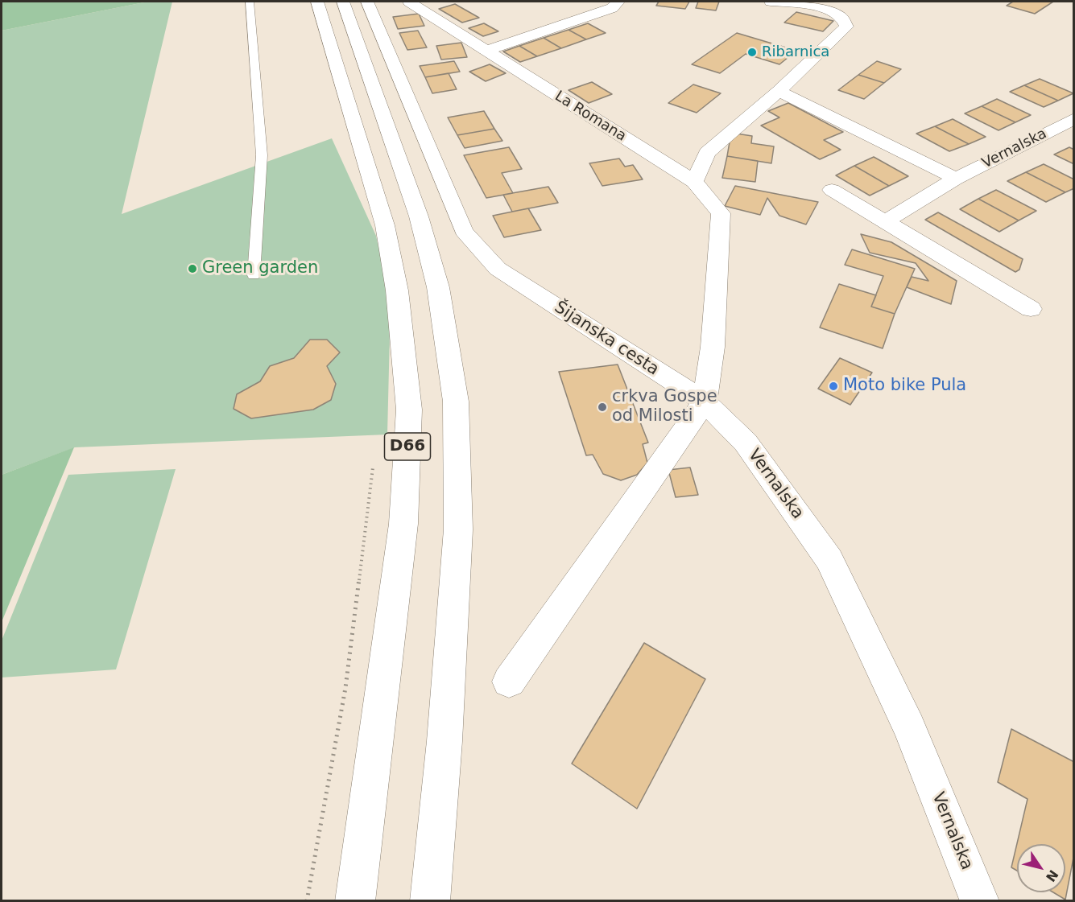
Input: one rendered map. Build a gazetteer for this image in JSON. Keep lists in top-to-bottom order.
{
  "streets": {
    "street": [
      "La Romana",
      "Vernalska",
      "Šijanska cesta",
      "D66"
    ]
  },
  "crossings": [
    ["Vernalska", "Šijanska cesta"]
  ],
  "places": [
    "Ribarnica",
    "Green garden",
    "Moto bike Pula",
    "crkva Gospe od Milosti"
  ],
  "north": "bottom right"
}
